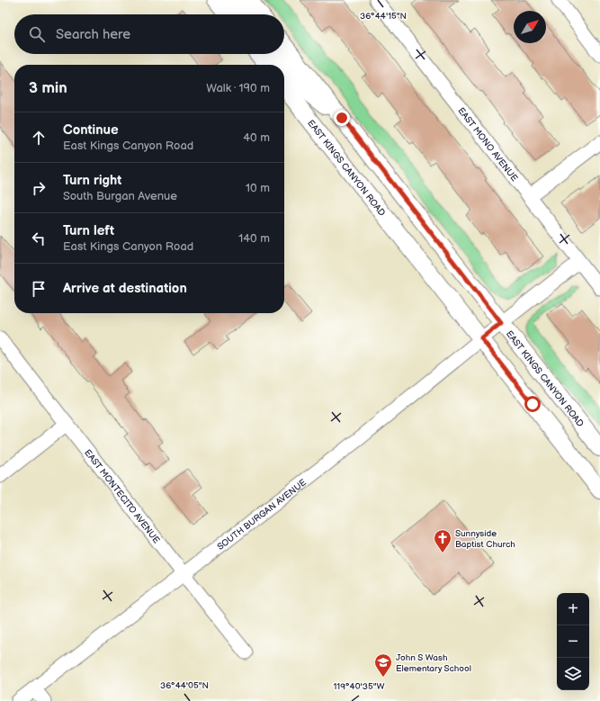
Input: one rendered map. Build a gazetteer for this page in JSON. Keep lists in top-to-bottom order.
{
  "streets": {
    "main road": ["EAST KINGS CANYON ROAD"],
    "street": ["EAST MONO AVENUE", "EAST MONTECITO AVENUE", "SOUTH BURGAN AVENUE"]
  },
  "crossings": [
    ["EAST MONO AVENUE", "SOUTH BURGAN AVENUE"],
    ["EAST KINGS CANYON ROAD", "SOUTH BURGAN AVENUE"],
    ["EAST MONTECITO AVENUE", "SOUTH BURGAN AVENUE"]
  ],
  "places": {
    "church": ["Sunnyside Baptist Church"],
    "school or university": ["John S Wash Elementary School"]
  },
  "north": "top right",
  "page": {
    "search": "Search here",
    "heading": ["3 min", "Walk · 190 m"],
    "list": [
      ["Continue", "East Kings Canyon Road", "40 m"],
      ["Turn right", "South Burgan Avenue", "10 m"],
      ["Turn left", "East Kings Canyon Road", "140 m"],
      "Arrive at destination"
    ],
    "map_buttons": ["+", "−"]
  },
  "coordinates": ["36°44'15\"N", "36°44'05\"N", "119°40'35\"W"]
}
